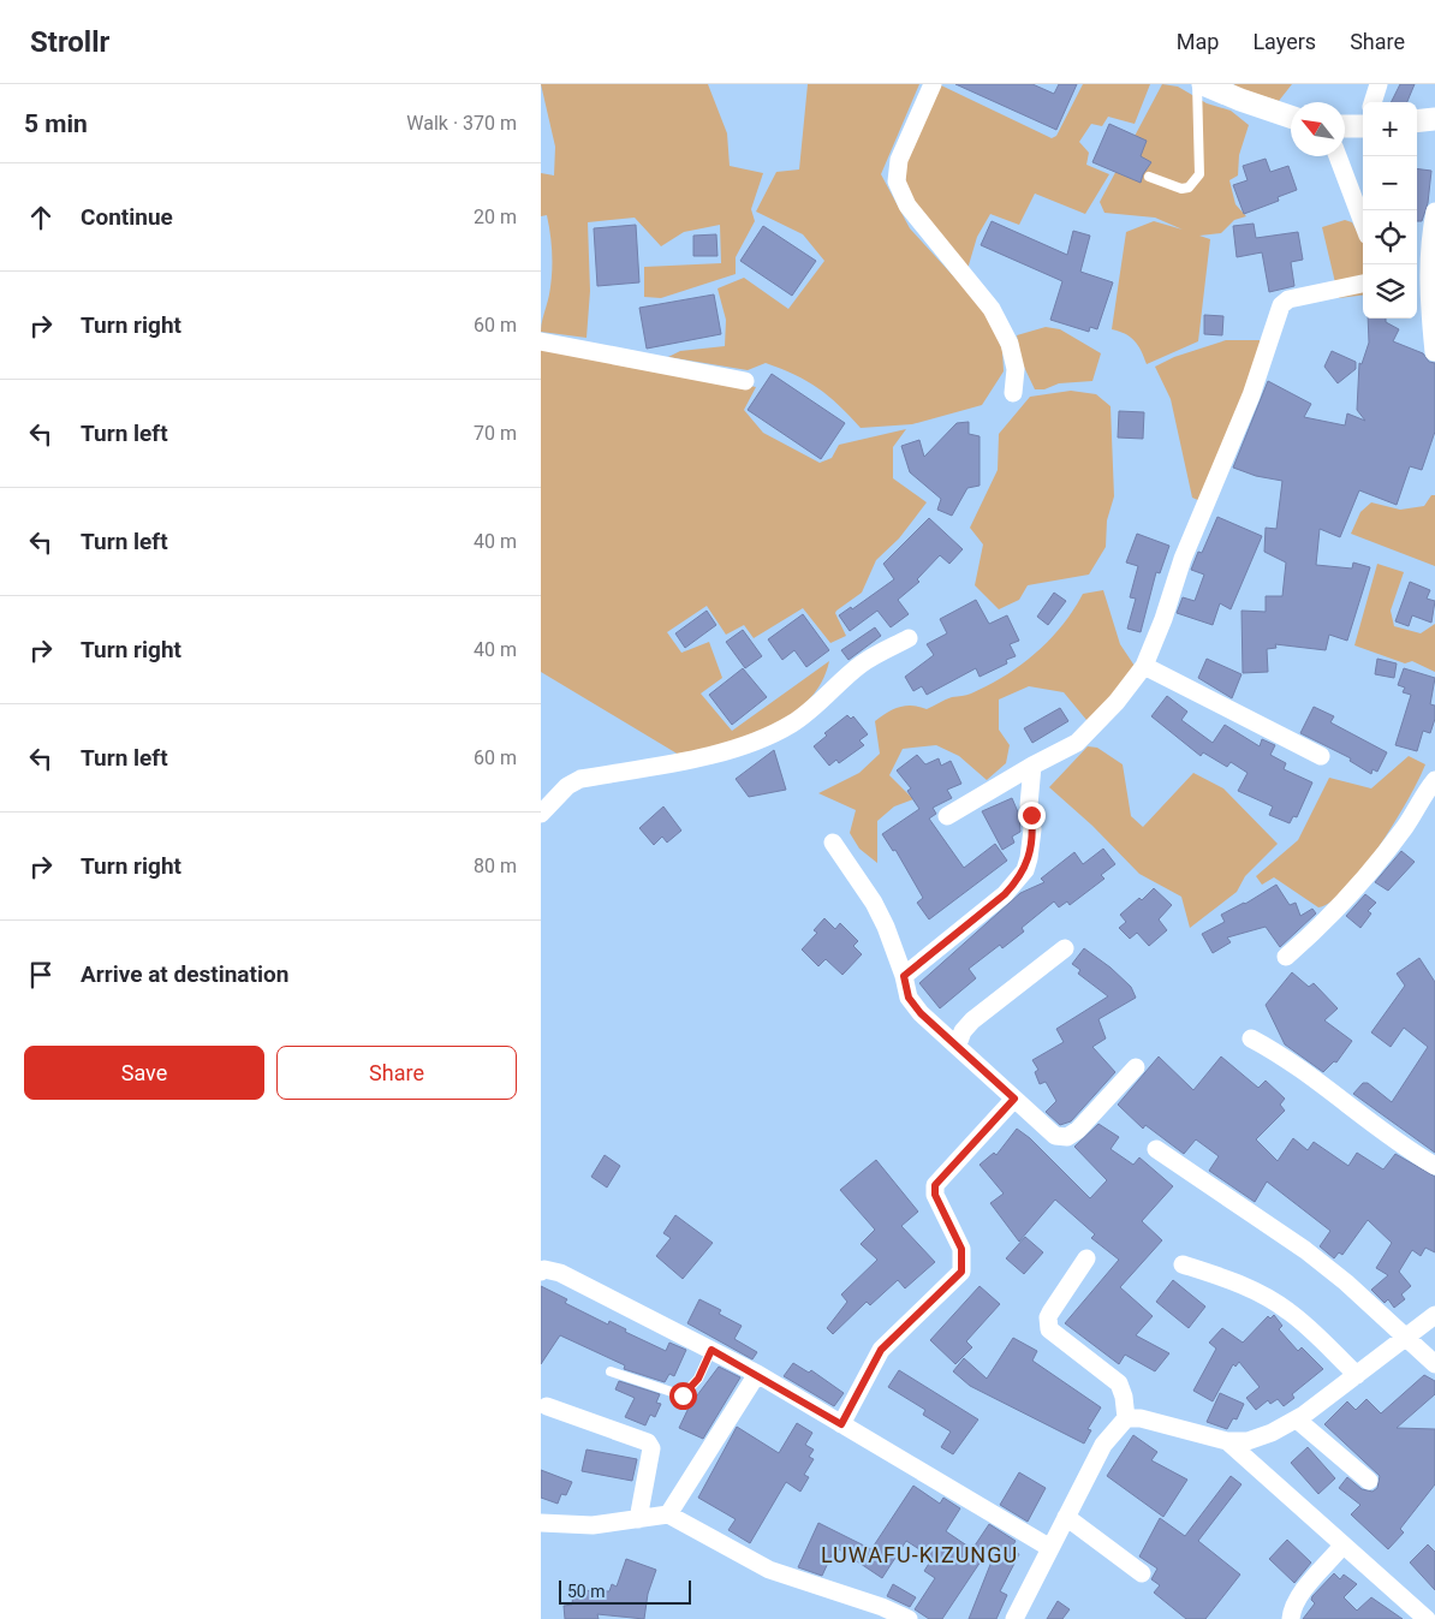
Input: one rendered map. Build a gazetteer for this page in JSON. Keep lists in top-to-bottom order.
{
  "districts": ["LUWAFU-KIZUNGU"],
  "scale_bar": "50 m",
  "north": "top left",
  "page": {
    "header": "Strollr",
    "nav": ["Map", "Layers", "Share"],
    "heading": ["5 min", "Walk · 370 m"],
    "map_buttons": ["+", "−"],
    "list": [
      ["Continue", "20 m"],
      ["Turn right", "60 m"],
      ["Turn left", "70 m"],
      ["Turn left", "40 m"],
      ["Turn right", "40 m"],
      ["Turn left", "60 m"],
      ["Turn right", "80 m"],
      "Arrive at destination"
    ],
    "buttons": ["Save", "Share"],
    "scale": "50 m"
  }
}
